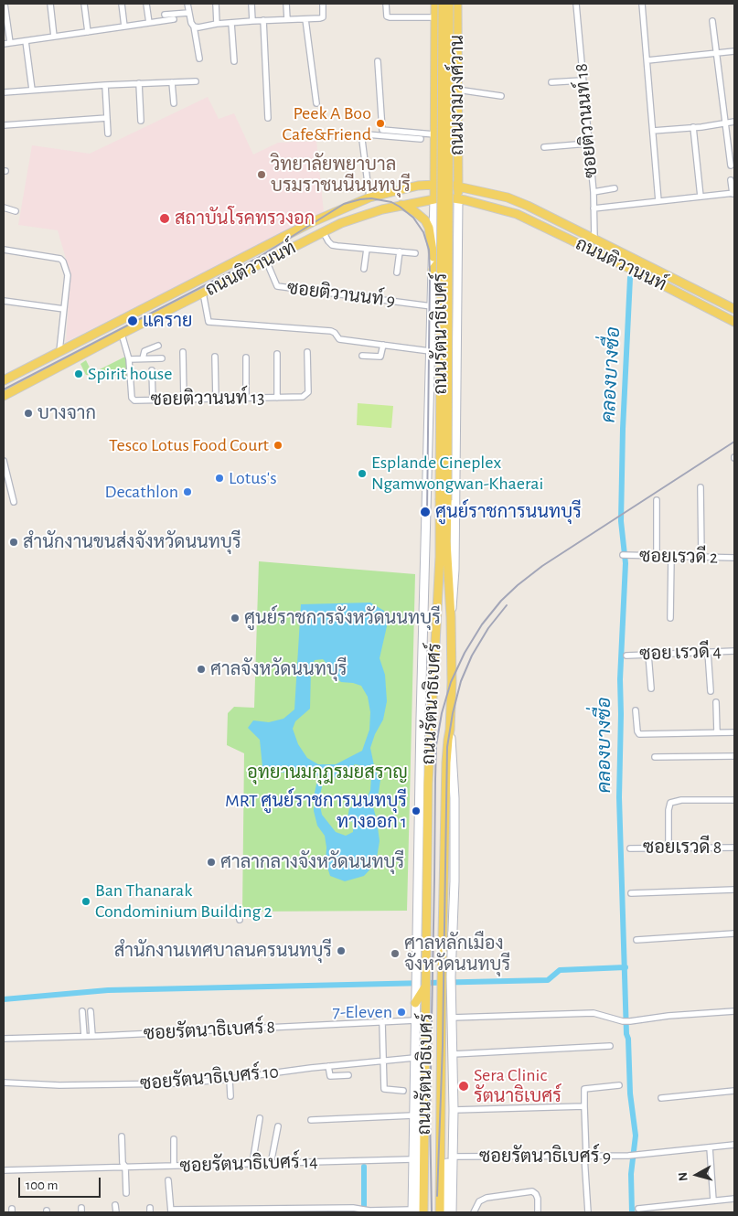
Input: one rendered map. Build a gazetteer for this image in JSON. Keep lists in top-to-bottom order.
{
  "streets": {
    "main road": ["ถนนงามวงศ์วาน", "ถนนติวานนท์", "ถนนรัตนาธิเบศร์"],
    "street": [
      "ซอยติวานนท์ 18",
      "ซอยติวานนท์ 9",
      "ซอยติวานนท์ 13",
      "ซอยเรวดี 2",
      "ซอย เรวดี 4",
      "ซอยเรวดี 8",
      "ซอยรัตนาธิเบศร์ 8",
      "ซอยรัตนาธิเบศร์ 10",
      "ซอยรัตนาธิเบศร์ 9",
      "ซอยรัตนาธิเบศร์ 14"
    ]
  },
  "crossings": [
    ["ถนนงามวงศ์วาน", "ถนนติวานนท์"],
    ["ถนนงามวงศ์วาน", "ถนนรัตนาธิเบศร์"],
    ["ซอยติวานนท์ 18", "ถนนติวานนท์"],
    ["ถนนติวานนท์", "ซอยติวานนท์ 9"],
    ["ถนนติวานนท์", "ถนนรัตนาธิเบศร์"],
    ["ถนนติวานนท์", "ซอยติวานนท์ 13"],
    ["ซอยติวานนท์ 9", "ถนนรัตนาธิเบศร์"],
    ["ถนนรัตนาธิเบศร์", "ซอยรัตนาธิเบศร์ 8"],
    ["ถนนรัตนาธิเบศร์", "ซอยรัตนาธิเบศร์ 10"],
    ["ถนนรัตนาธิเบศร์", "ซอยรัตนาธิเบศร์ 9"],
    ["ถนนรัตนาธิเบศร์", "ซอยรัตนาธิเบศร์ 14"]
  ],
  "water": ["คลองบางซื่อ"],
  "parks": ["อุทยานมกุฎรมยสราญ"],
  "places": [
    "Peek A Boo Cafe&Friend",
    "วิทยาลัยพยาบาล บรมราชนนีนนทบุรี",
    "สถาบันโรคทรวงอก",
    "แคราย",
    "Spirit house",
    "บางจาก",
    "Tesco Lotus Food Court",
    "Esplande Cineplex Ngamwongwan-Khaerai",
    "Lotus's",
    "Decathlon",
    "ศูนย์ราชการนนทบุรี",
    "สำนักงานขนส่งจังหวัดนนทบุรี",
    "ศูนย์ราชการจังหวัดนนทบุรี",
    "ศาลจังหวัดนนทบุรี",
    "MRT ศูนย์ราชการนนทบุรี ทางออก 1",
    "ศาลากลางจังหวัดนนทบุรี",
    "Ban Thanarak Condominium Building 2",
    "สำนักงานเทศบาลนครนนทบุรี",
    "ศาลหลักเมือง จังหวัดนนทบุรี",
    "7-Eleven",
    "Sera Clinic รัตนาธิเบศร์"
  ],
  "scale_bar": "100 m",
  "north": "left"
}
